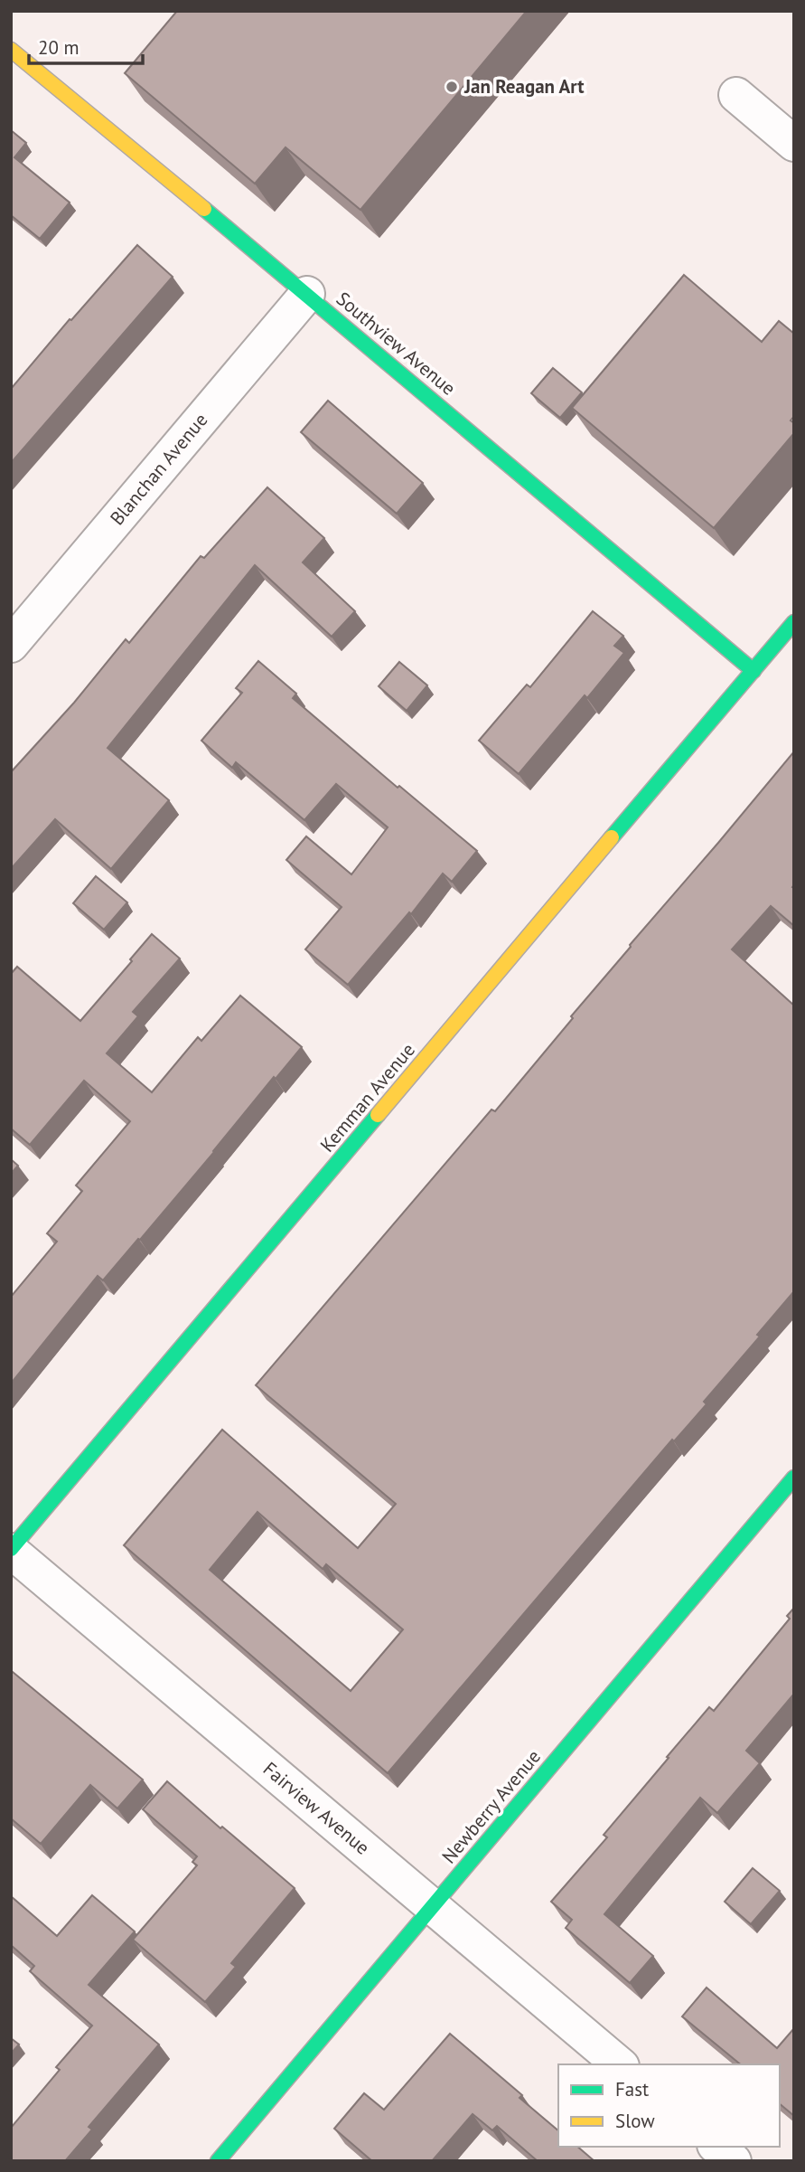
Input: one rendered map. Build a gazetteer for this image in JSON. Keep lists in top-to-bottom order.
{
  "streets": {
    "street": [
      "Southview Avenue",
      "Blanchan Avenue",
      "Kemman Avenue",
      "Newberry Avenue",
      "Fairview Avenue"
    ]
  },
  "crossings": [
    ["Southview Avenue", "Blanchan Avenue"],
    ["Southview Avenue", "Kemman Avenue"],
    ["Kemman Avenue", "Fairview Avenue"],
    ["Newberry Avenue", "Fairview Avenue"]
  ],
  "places": ["Jan Reagan Art"],
  "legend": ["Fast", "Slow"],
  "scale_bar": "20 m"
}
